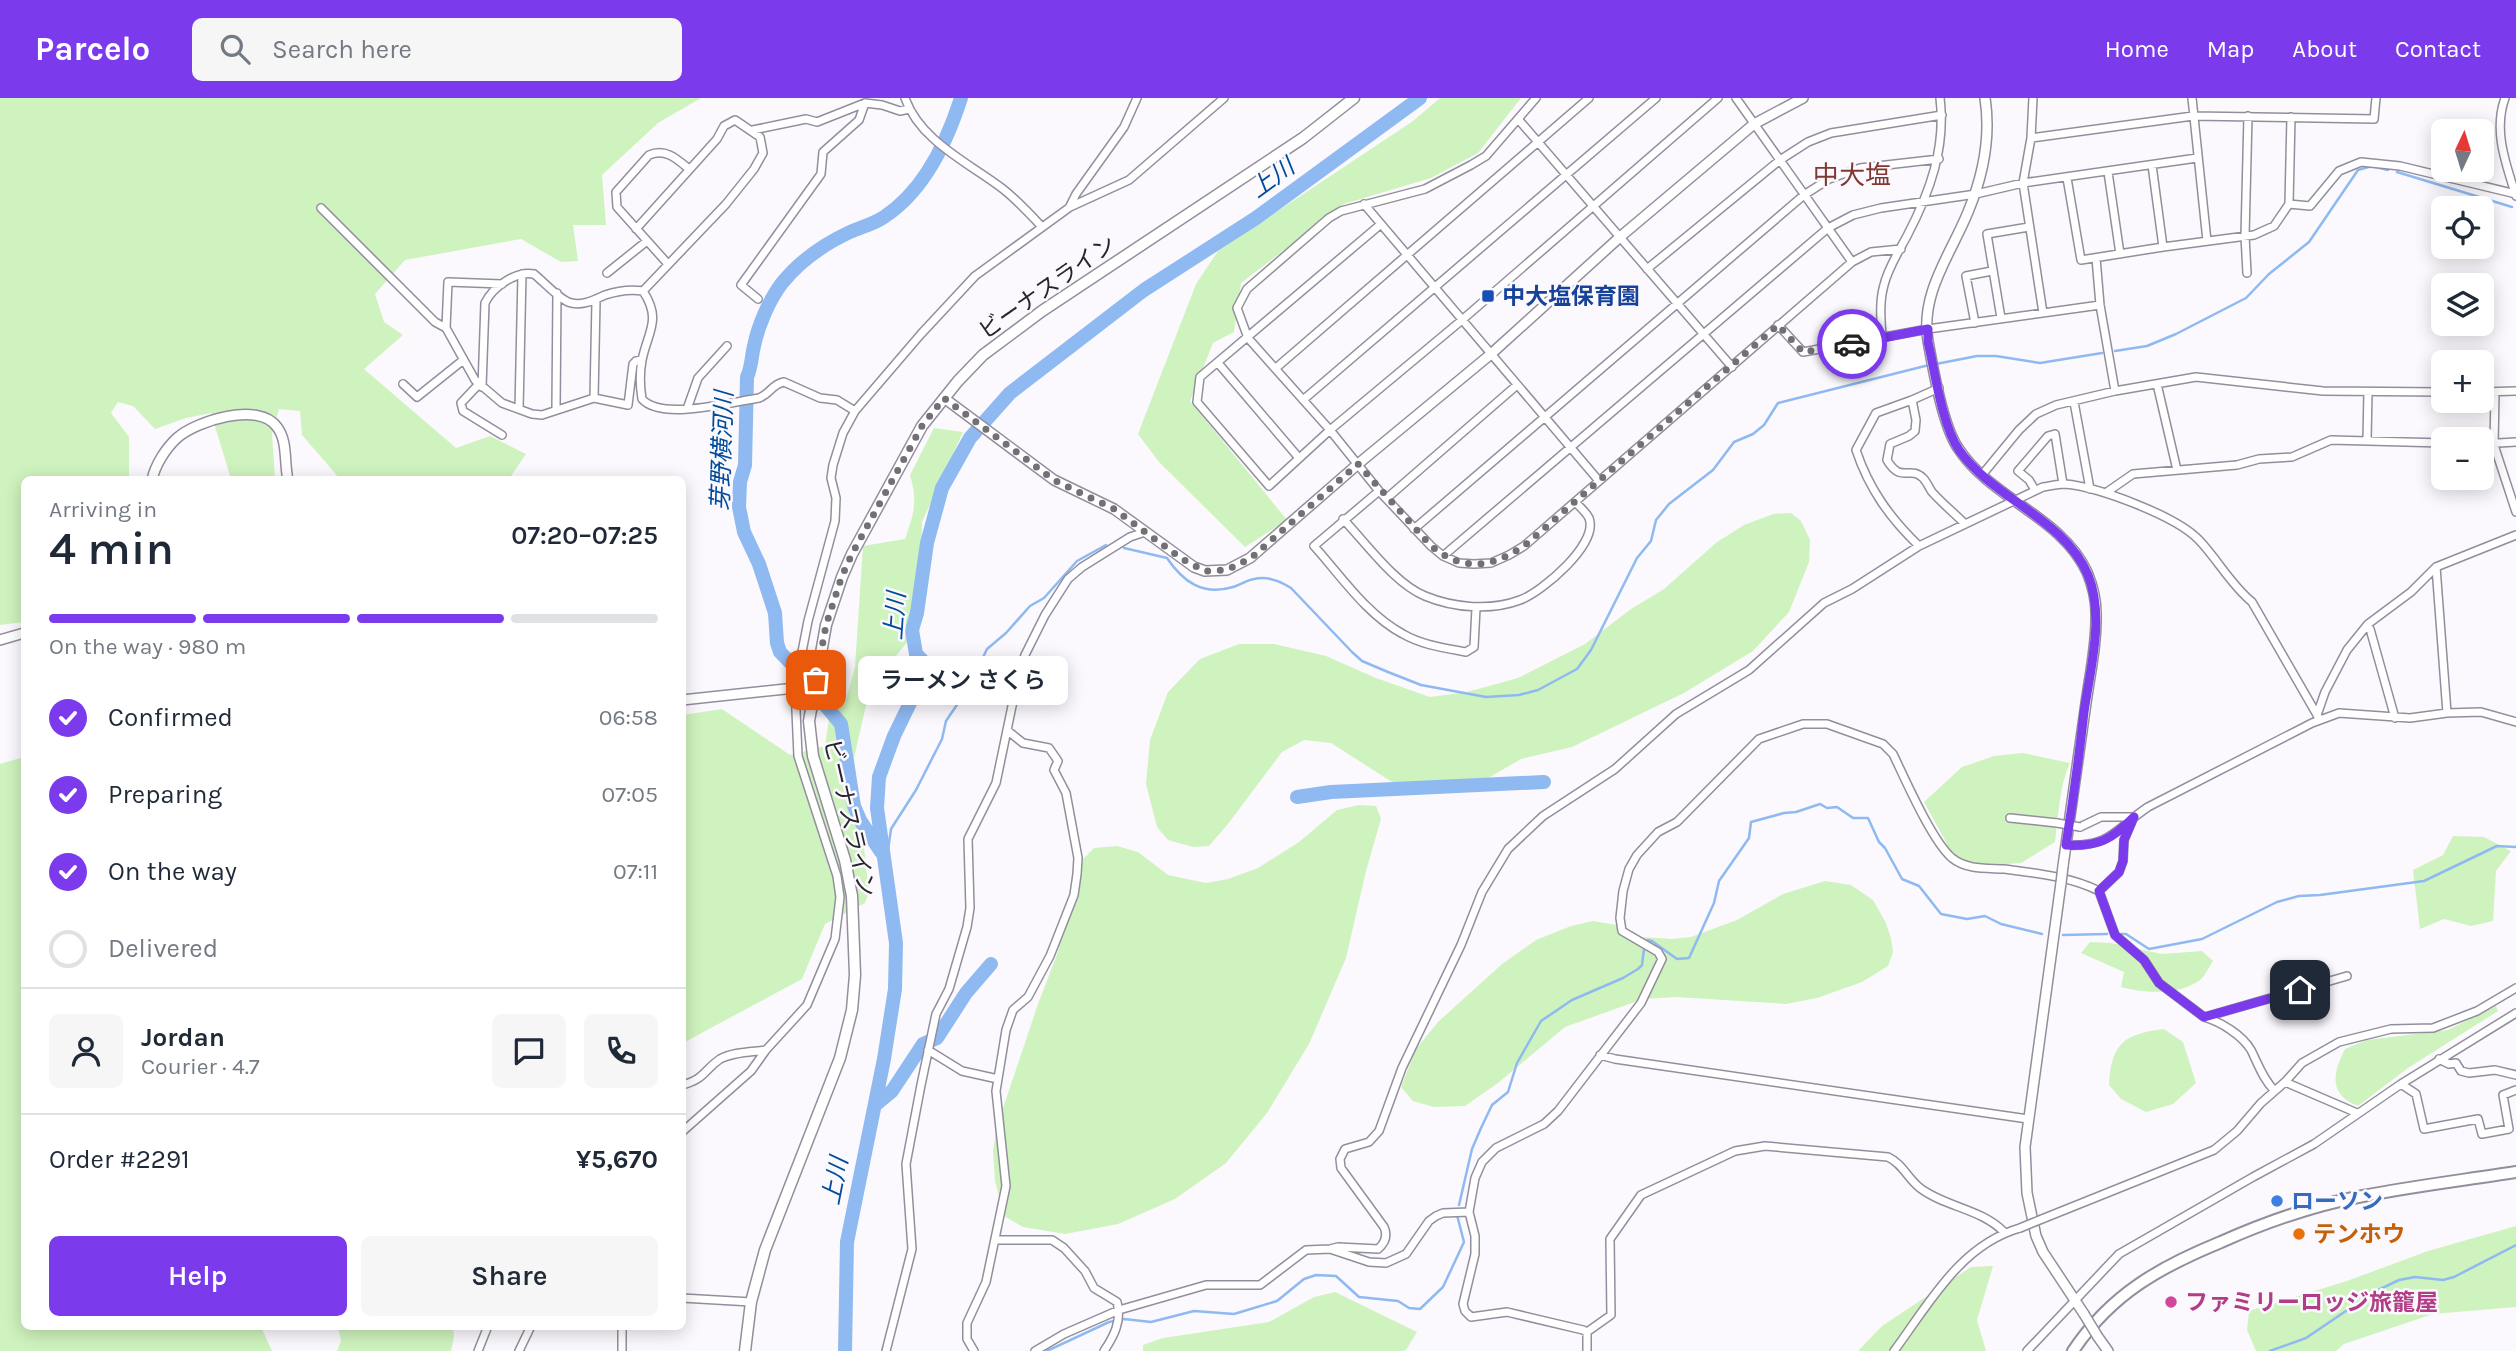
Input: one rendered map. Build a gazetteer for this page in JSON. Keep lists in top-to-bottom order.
{
  "streets": {
    "main road": ["ビーナスライン"]
  },
  "districts": ["中大塩"],
  "water": ["上川", "芽野横河川"],
  "places": {
    "transit": ["中大塩保育園"],
    "other": [
      "ラーメン さくら",
      "ローソン",
      "テンホウ",
      "ファミリーロッジ旅籠屋"
    ]
  },
  "north": "top",
  "page": {
    "header": "Parcelo",
    "search": "Search here",
    "nav": [
      "Home",
      "Map",
      "About",
      "Contact"
    ],
    "map_buttons": ["+", "−"],
    "heading": ["4 min", "Arriving in", "07:20–07:25"],
    "panel": [
      "Jordan",
      "Courier · 4.7",
      "Order #2291",
      "¥5,670"
    ],
    "bar": "On the way · 980 m",
    "bubble": "ラーメン さくら",
    "list": [
      ["Confirmed", "06:58"],
      ["Preparing", "07:05"],
      ["On the way", "07:11"],
      "Delivered"
    ],
    "buttons": ["Help", "Share"]
  }
}
